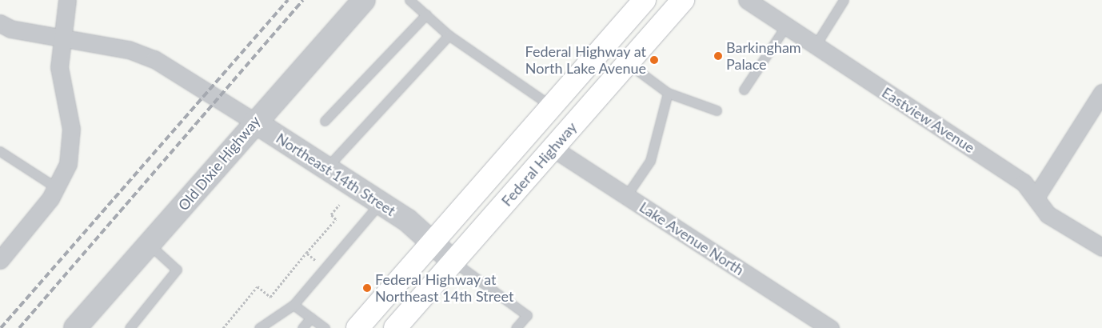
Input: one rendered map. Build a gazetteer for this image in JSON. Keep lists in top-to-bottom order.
{
  "streets": {
    "main road": ["Federal Highway"],
    "street": [
      "Eastview Avenue",
      "Old Dixie Highway",
      "Northeast 14th Street",
      "Lake Avenue North"
    ]
  },
  "crossings": [
    ["Old Dixie Highway", "Northeast 14th Street"],
    ["Federal Highway", "Northeast 14th Street"],
    ["Federal Highway", "Lake Avenue North"]
  ],
  "places": ["Barkingham Palace", "Federal Highway at North Lake Avenue", "Federal Highway at Northeast 14th Street"]
}
